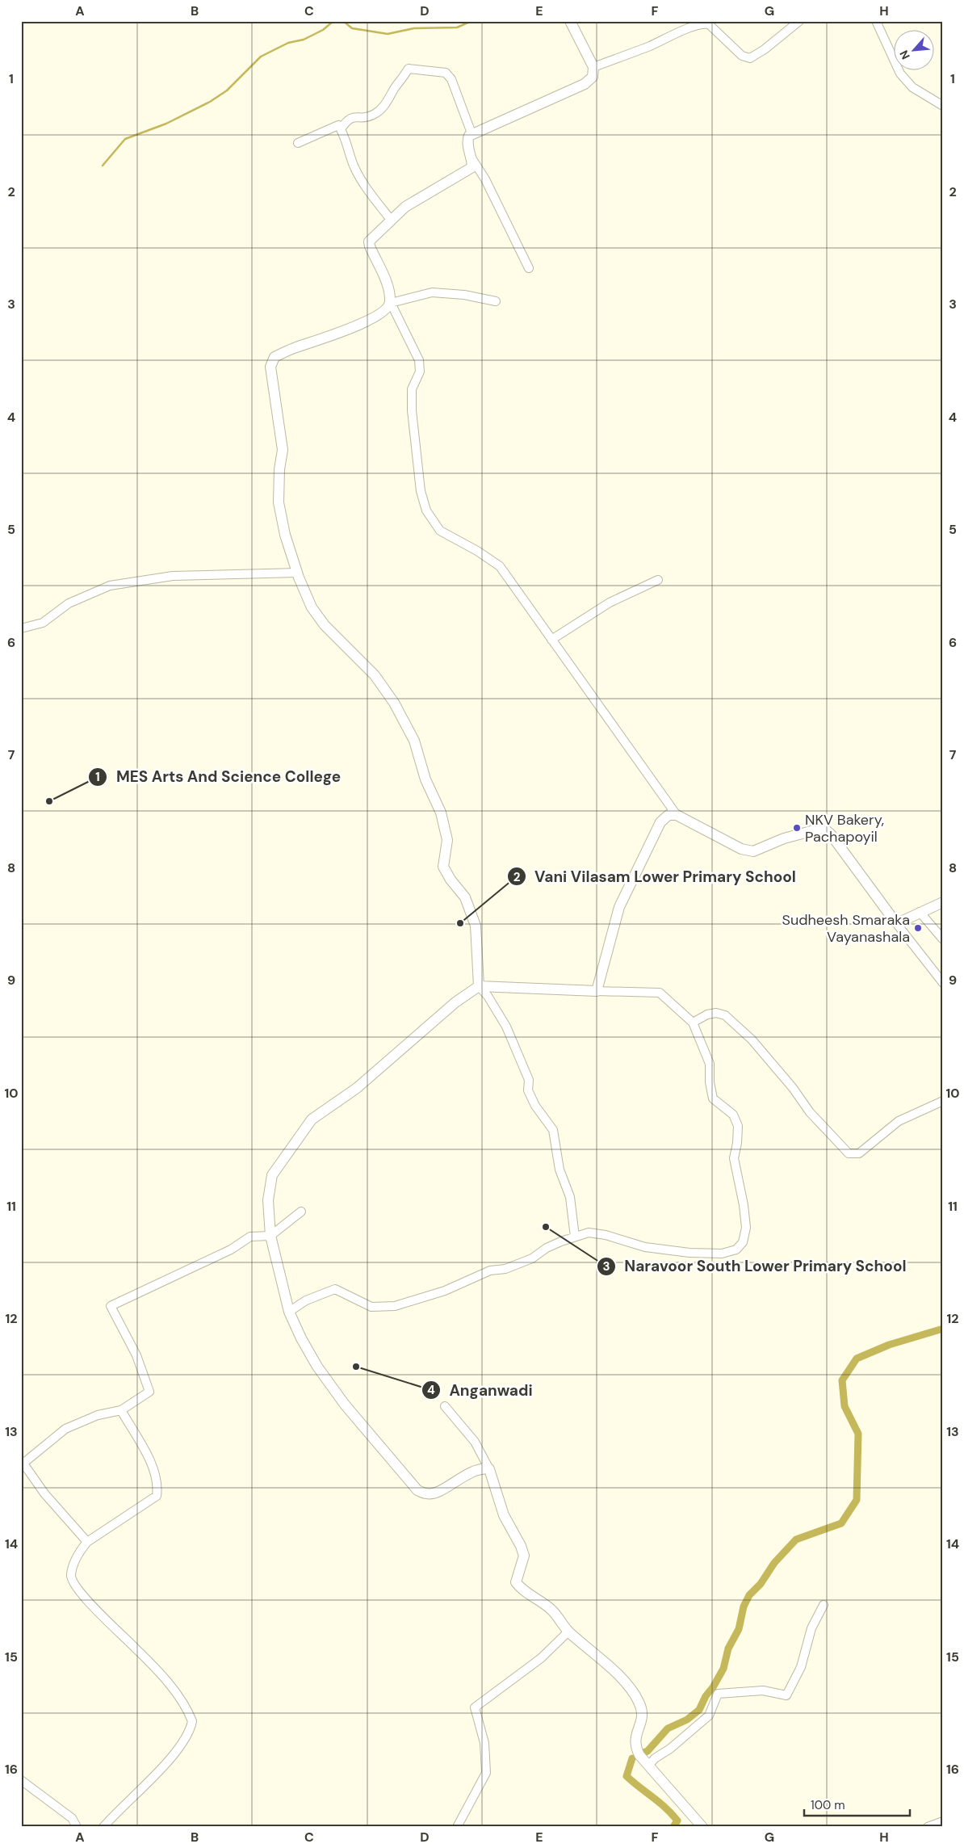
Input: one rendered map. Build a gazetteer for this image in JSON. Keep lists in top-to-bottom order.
{
  "places": [
    "MES Arts And Science College",
    "NKV Bakery, Pachapoyil",
    "Vani Vilasam Lower Primary School",
    "Sudheesh Smaraka Vayanashala",
    "Naravoor South Lower Primary School",
    "Anganwadi"
  ],
  "scale_bar": "100 m",
  "north": "bottom left",
  "grid": {
    "columns": [
      "A",
      "B",
      "C",
      "D",
      "E",
      "F",
      "G",
      "H"
    ],
    "rows": [
      "1",
      "2",
      "3",
      "4",
      "5",
      "6",
      "7",
      "8",
      "9",
      "10",
      "11",
      "12",
      "13",
      "14",
      "15",
      "16"
    ]
  }
}
